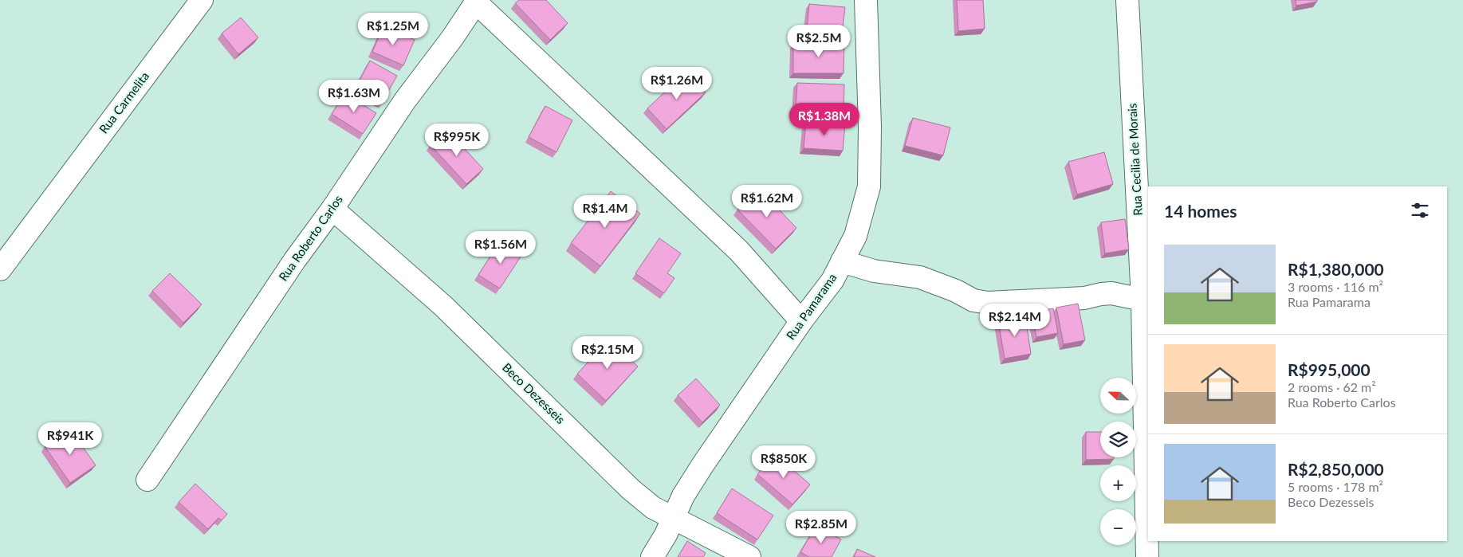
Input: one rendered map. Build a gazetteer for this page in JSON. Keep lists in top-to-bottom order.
{
  "streets": {
    "street": [
      "Rua Carmelita",
      "Rua Cecilia de Morais",
      "Rua Roberto Carlos",
      "Rua Pamarama",
      "Beco Dezesseis"
    ]
  },
  "crossings": [
    ["Rua Roberto Carlos", "Beco Dezesseis"],
    ["Rua Pamarama", "Beco Dezesseis"]
  ],
  "north": "left",
  "page": {
    "price": [
      "R$1.25M",
      "R$2.5M",
      "R$1.26M",
      "R$1.63M",
      "R$1.38M",
      "R$995K",
      "R$1.62M",
      "R$1.4M",
      "R$1.56M",
      "R$2.14M",
      "R$2.15M",
      "R$941K",
      "R$850K",
      "R$2.85M"
    ],
    "heading": "14 homes",
    "list": [
      {
        "name": "R$1,380,000",
        "note": "3 rooms · 116 m² · Rua Pamarama"
      },
      {
        "name": "R$995,000",
        "note": "2 rooms · 62 m² · Rua Roberto Carlos"
      },
      {
        "name": "R$2,850,000",
        "note": "5 rooms · 178 m² · Beco Dezesseis"
      }
    ],
    "map_buttons": ["+", "−"]
  }
}
